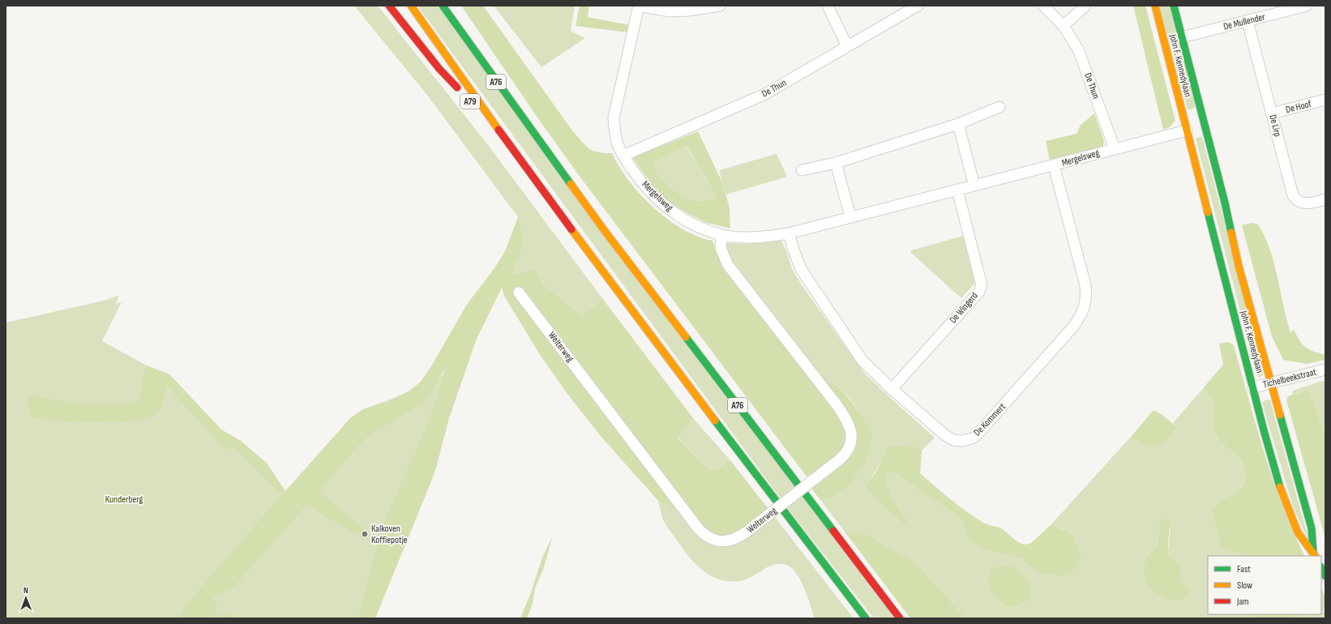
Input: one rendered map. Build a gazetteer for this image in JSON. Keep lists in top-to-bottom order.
{
  "streets": {
    "main road": ["John F. Kennedylaan", "A76", "A79"],
    "street": [
      "De Mullender",
      "De Thun",
      "De Hoof",
      "De Lirp",
      "Mergelsweg",
      "De Wingerd",
      "Welterweg",
      "Tichelbeekstraat",
      "De Kommert"
    ]
  },
  "crossings": [
    ["De Mullender", "John F. Kennedylaan"],
    ["De Mullender", "De Lirp"],
    ["John F. Kennedylaan", "Mergelsweg"],
    ["John F. Kennedylaan", "Tichelbeekstraat"],
    ["A76", "A79"],
    ["De Thun", "Mergelsweg"],
    ["De Hoof", "De Lirp"],
    ["Mergelsweg", "De Wingerd"],
    ["Mergelsweg", "Welterweg"],
    ["Mergelsweg", "De Kommert"],
    ["De Wingerd", "De Kommert"]
  ],
  "parks": ["Kunderberg"],
  "places": ["Kalkoven Koffiepotje"],
  "legend": ["Fast", "Slow", "Jam"],
  "north": "top"
}
